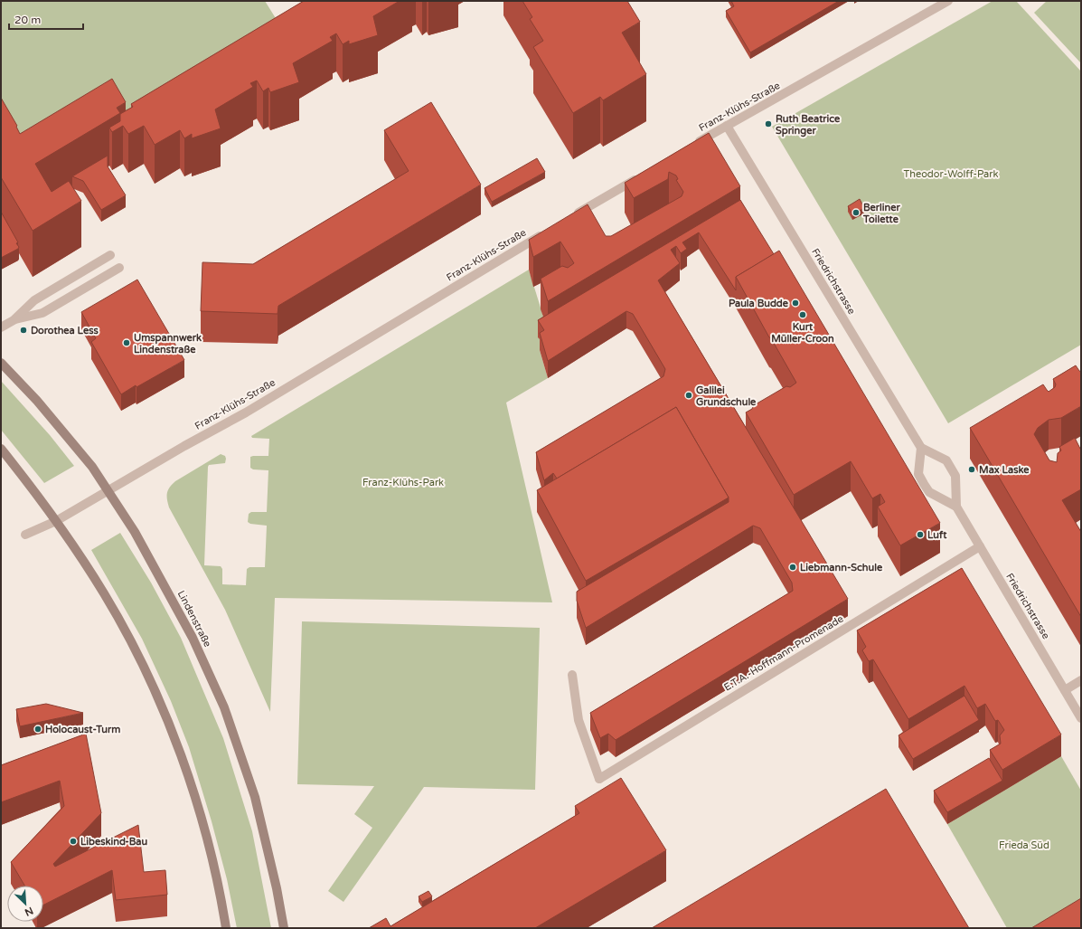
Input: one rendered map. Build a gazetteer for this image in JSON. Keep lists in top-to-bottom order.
{
  "streets": {
    "main road": ["Lindenstraße"],
    "street": ["Franz-Klühs-Straße", "Friedrichstrasse", "E.T.A.-Hoffmann-Promenade"]
  },
  "crossings": [
    ["Franz-Klühs-Straße", "Friedrichstrasse"],
    ["Franz-Klühs-Straße", "Lindenstraße"],
    ["Friedrichstrasse", "E.T.A.-Hoffmann-Promenade"]
  ],
  "parks": ["Theodor-Wolff-Park", "Franz-Klühs-Park", "Frieda Süd"],
  "places": [
    "Ruth Beatrice Springer",
    "Berliner Toilette",
    "Paula Budde",
    "Kurt Müller-Croon",
    "Dorothea Less",
    "Umspannwerk Lindenstraße",
    "Galilei Grundschule",
    "Max Laske",
    "Luft",
    "Liebmann-Schule",
    "Holocaust-Turm",
    "Libeskind-Bau"
  ],
  "scale_bar": "20 m",
  "north": "bottom right"
}
